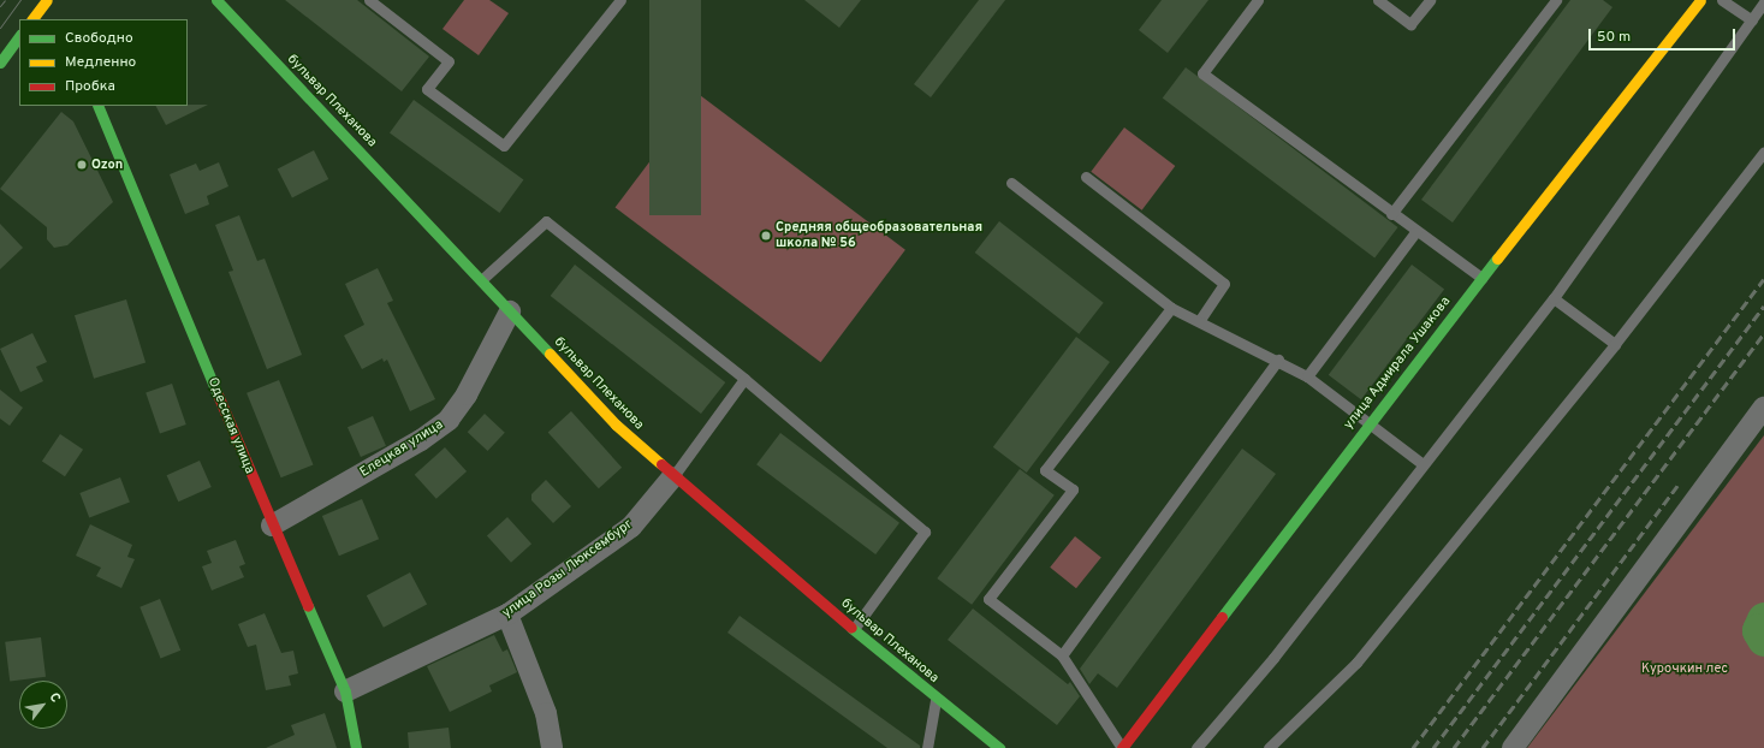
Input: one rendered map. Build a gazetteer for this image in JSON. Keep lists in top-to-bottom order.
{
  "streets": {
    "street": [
      "бульвар Плеханова",
      "улица Адмирала Ушакова",
      "Одесская улица",
      "Елецкая улица",
      "улица Розы Люксембург"
    ]
  },
  "crossings": [
    ["бульвар Плеханова", "Елецкая улица"],
    ["бульвар Плеханова", "улица Розы Люксембург"],
    ["Одесская улица", "Елецкая улица"],
    ["Одесская улица", "улица Розы Люксембург"]
  ],
  "parks": ["Курочкин лес"],
  "places": ["Ozon", "Средняя общеобразовательная школа № 56"],
  "legend": ["Свободно", "Медленно", "Пробка"],
  "scale_bar": "50 m",
  "north": "top right"
}
